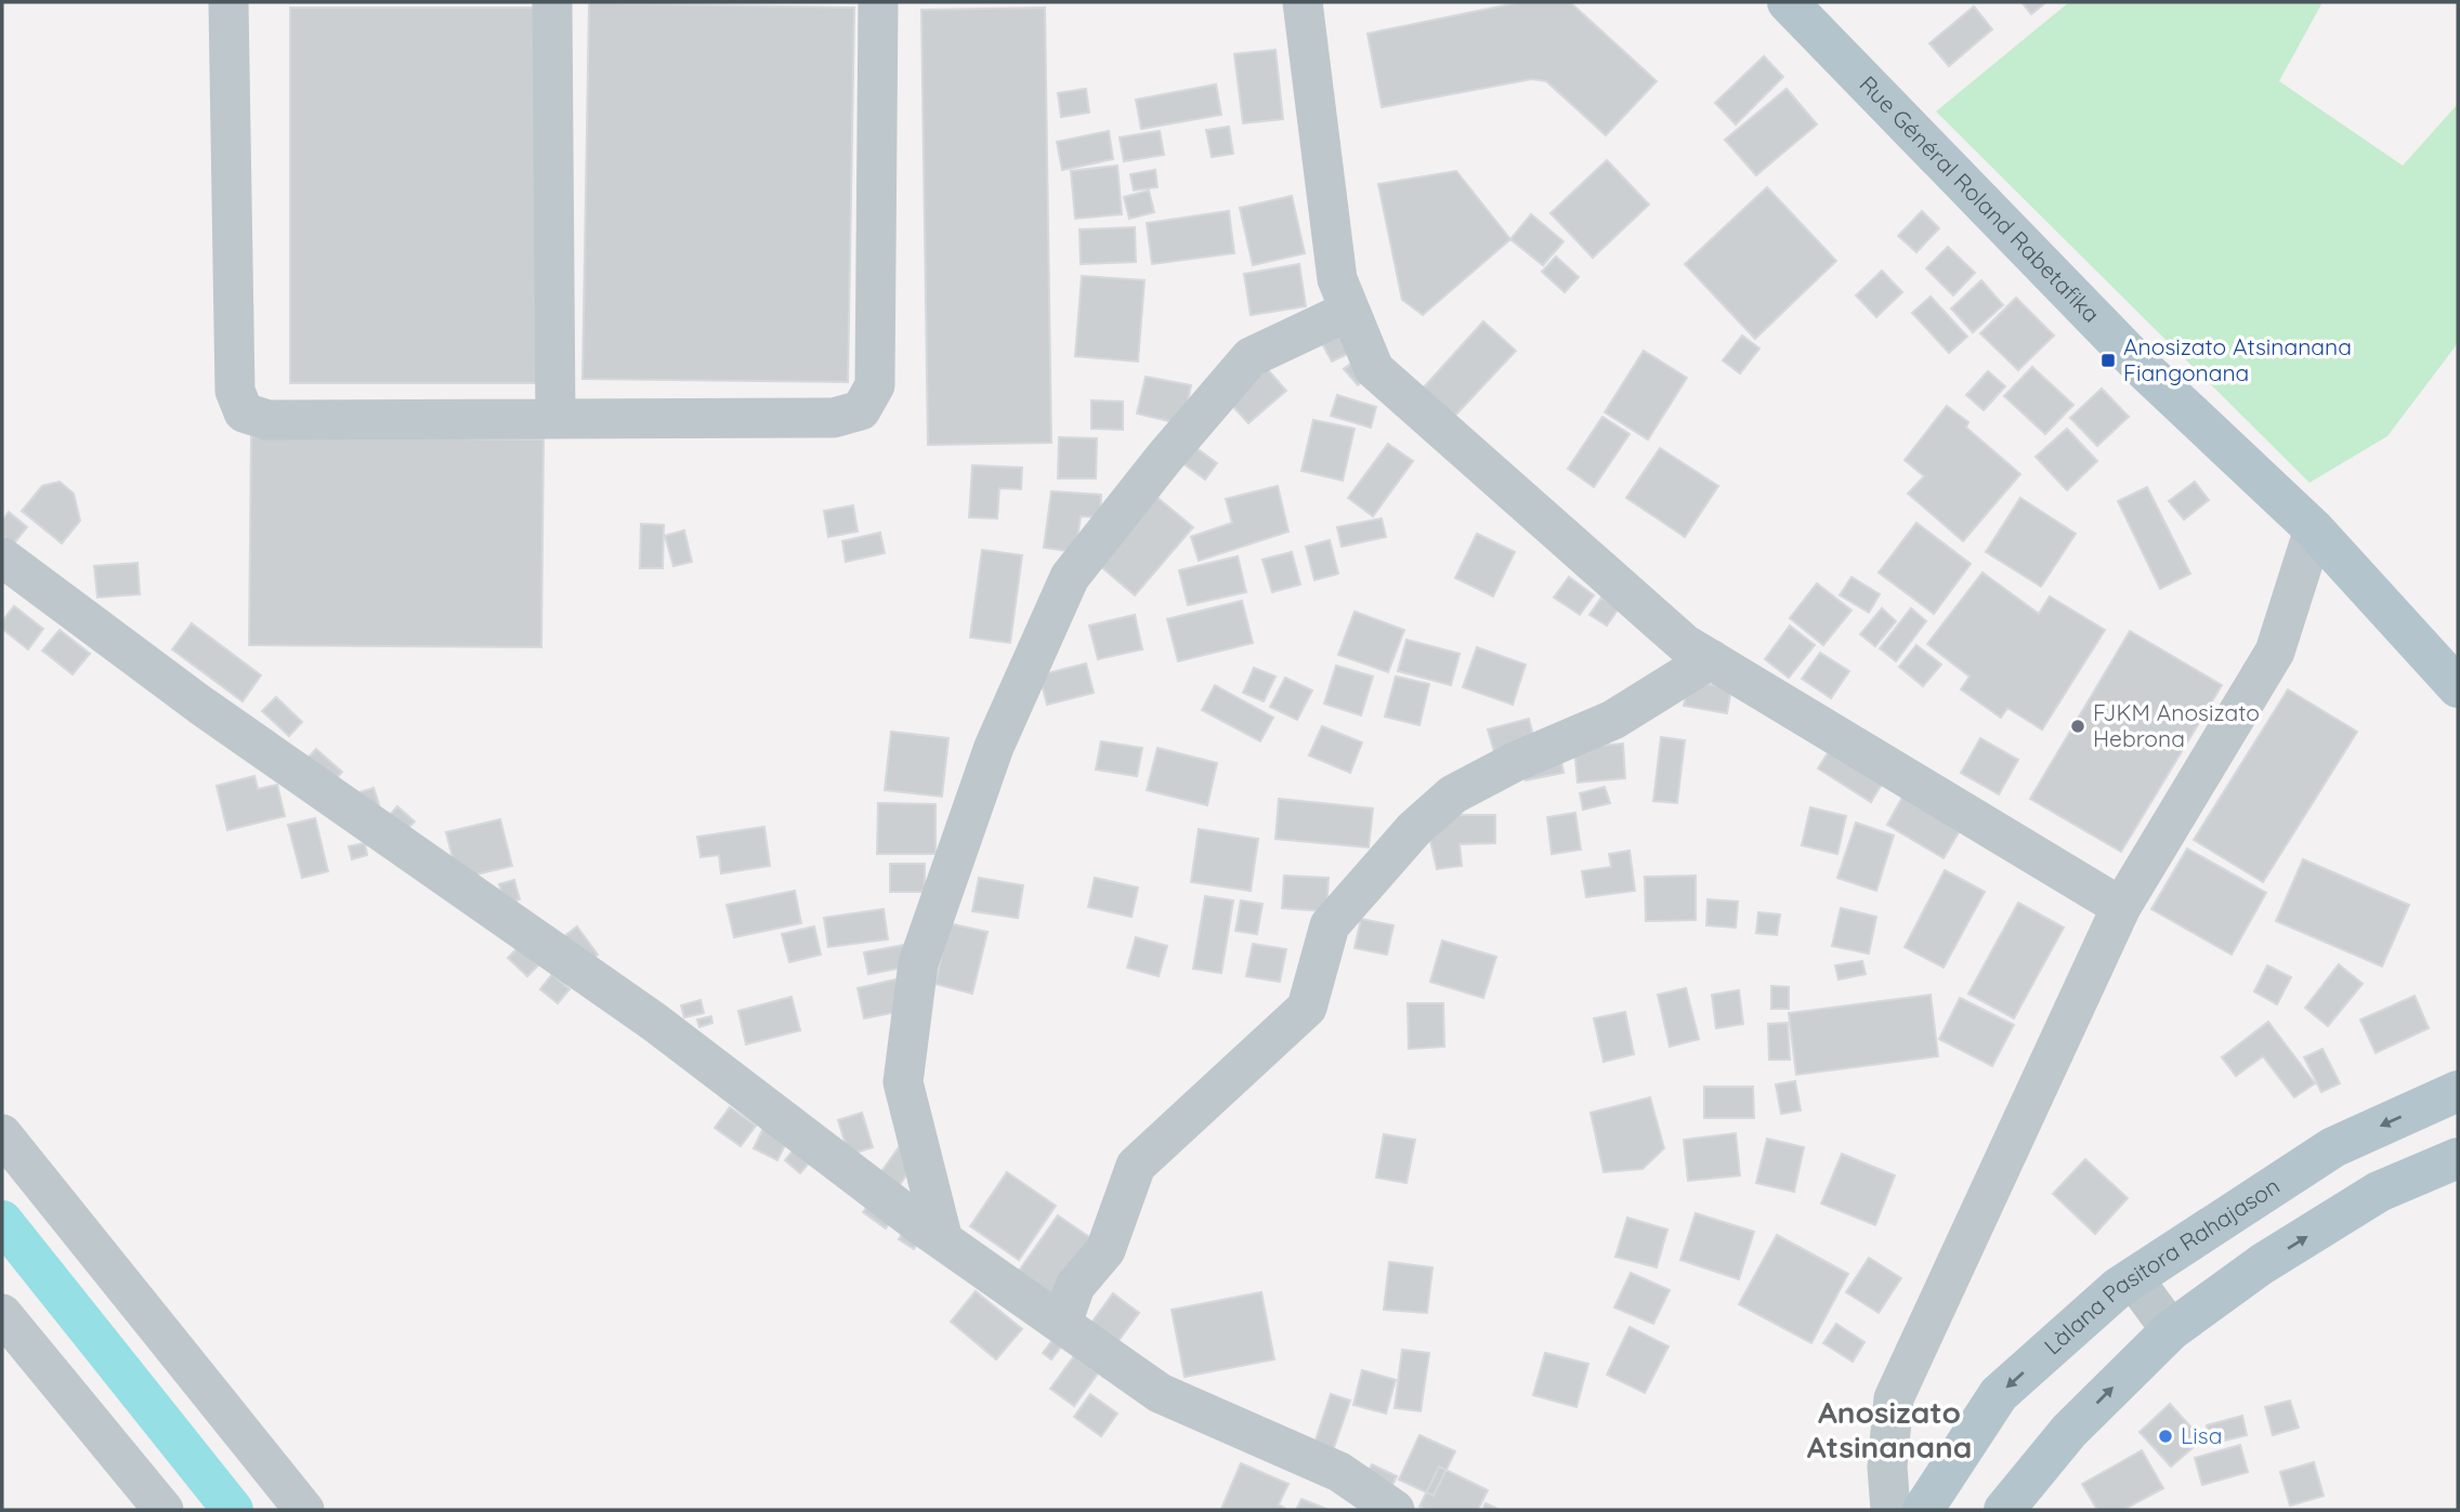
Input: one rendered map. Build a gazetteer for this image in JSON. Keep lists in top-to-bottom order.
{
  "streets": {
    "main road": ["Rue Général Roland Rabetafika", "Làlana Pasitora Rahajason"]
  },
  "districts": ["Anosizato Atsinanana"],
  "places": {
    "transit": ["Anosizato Atsinanana Fiangonana"],
    "other": ["FJKM Anosizato Hebrona", "Lisa"]
  }
}
